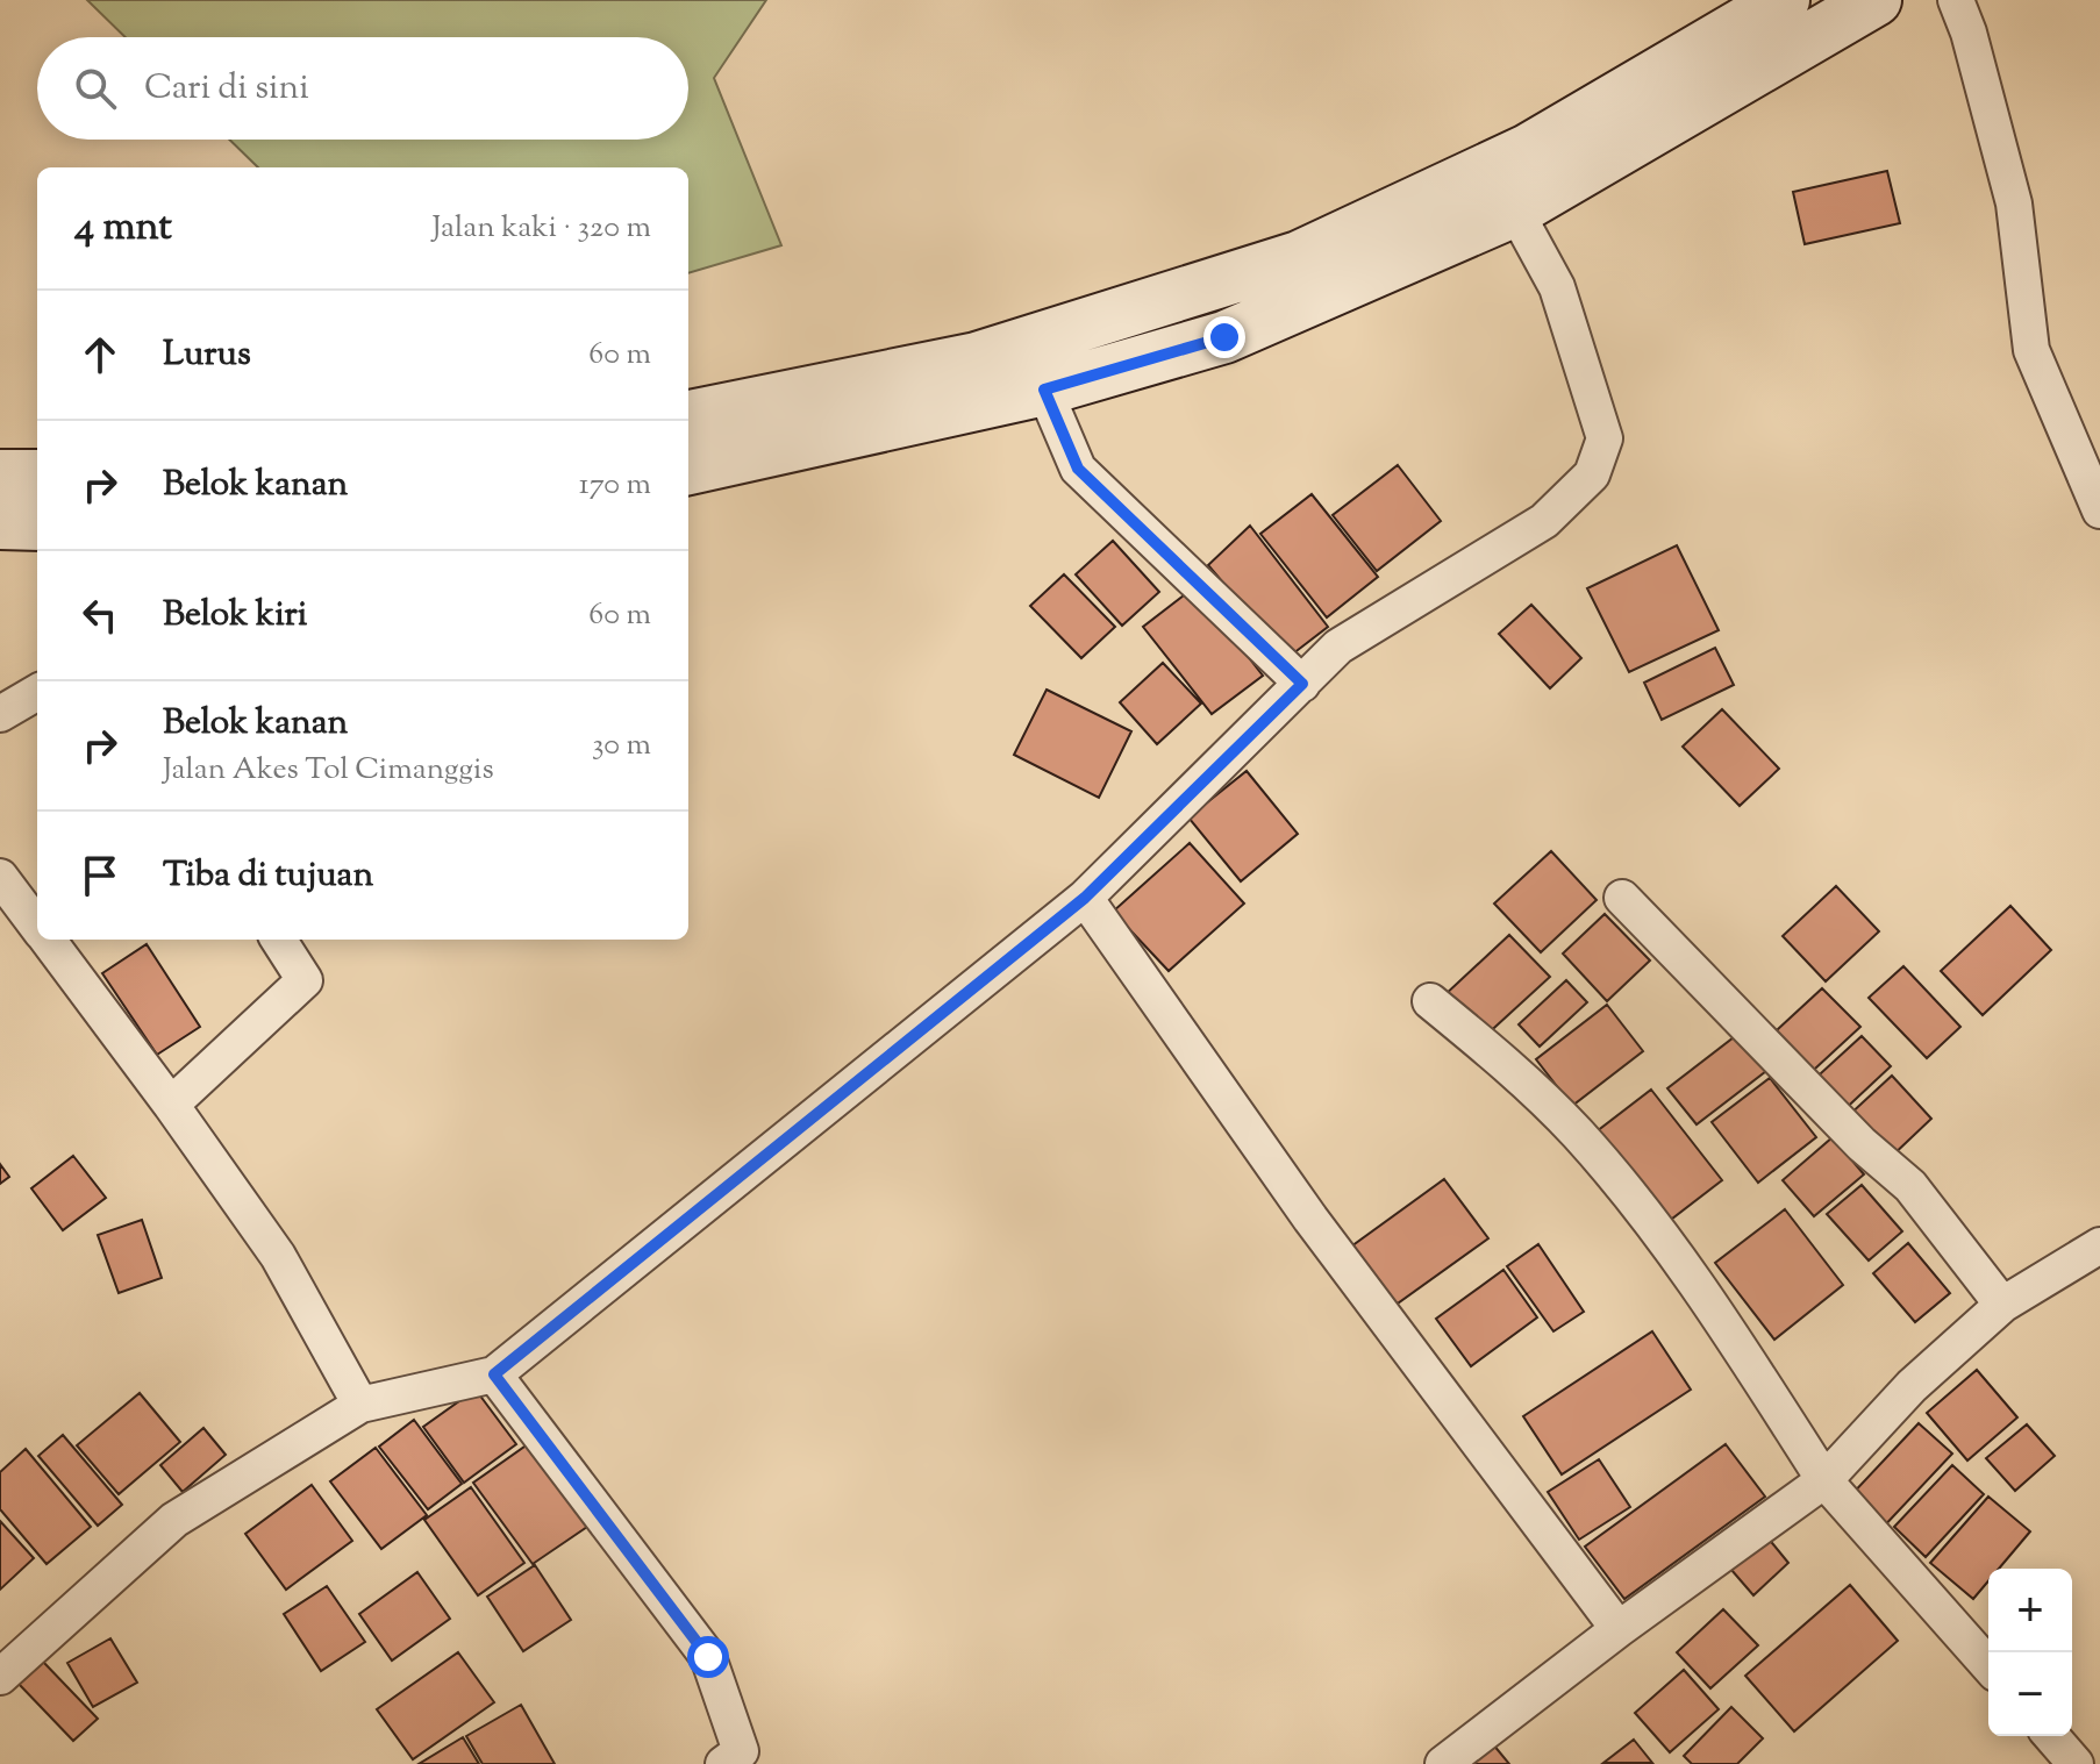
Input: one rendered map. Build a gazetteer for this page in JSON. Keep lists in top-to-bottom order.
{
  "page": {
    "search": "Cari di sini",
    "heading": ["4 mnt", "Jalan kaki · 320 m"],
    "list": [
      ["Lurus", "60 m"],
      ["Belok kanan", "170 m"],
      ["Belok kiri", "60 m"],
      ["Belok kanan", "Jalan Akes Tol Cimanggis", "30 m"],
      "Tiba di tujuan"
    ],
    "map_buttons": ["+", "−"]
  }
}
